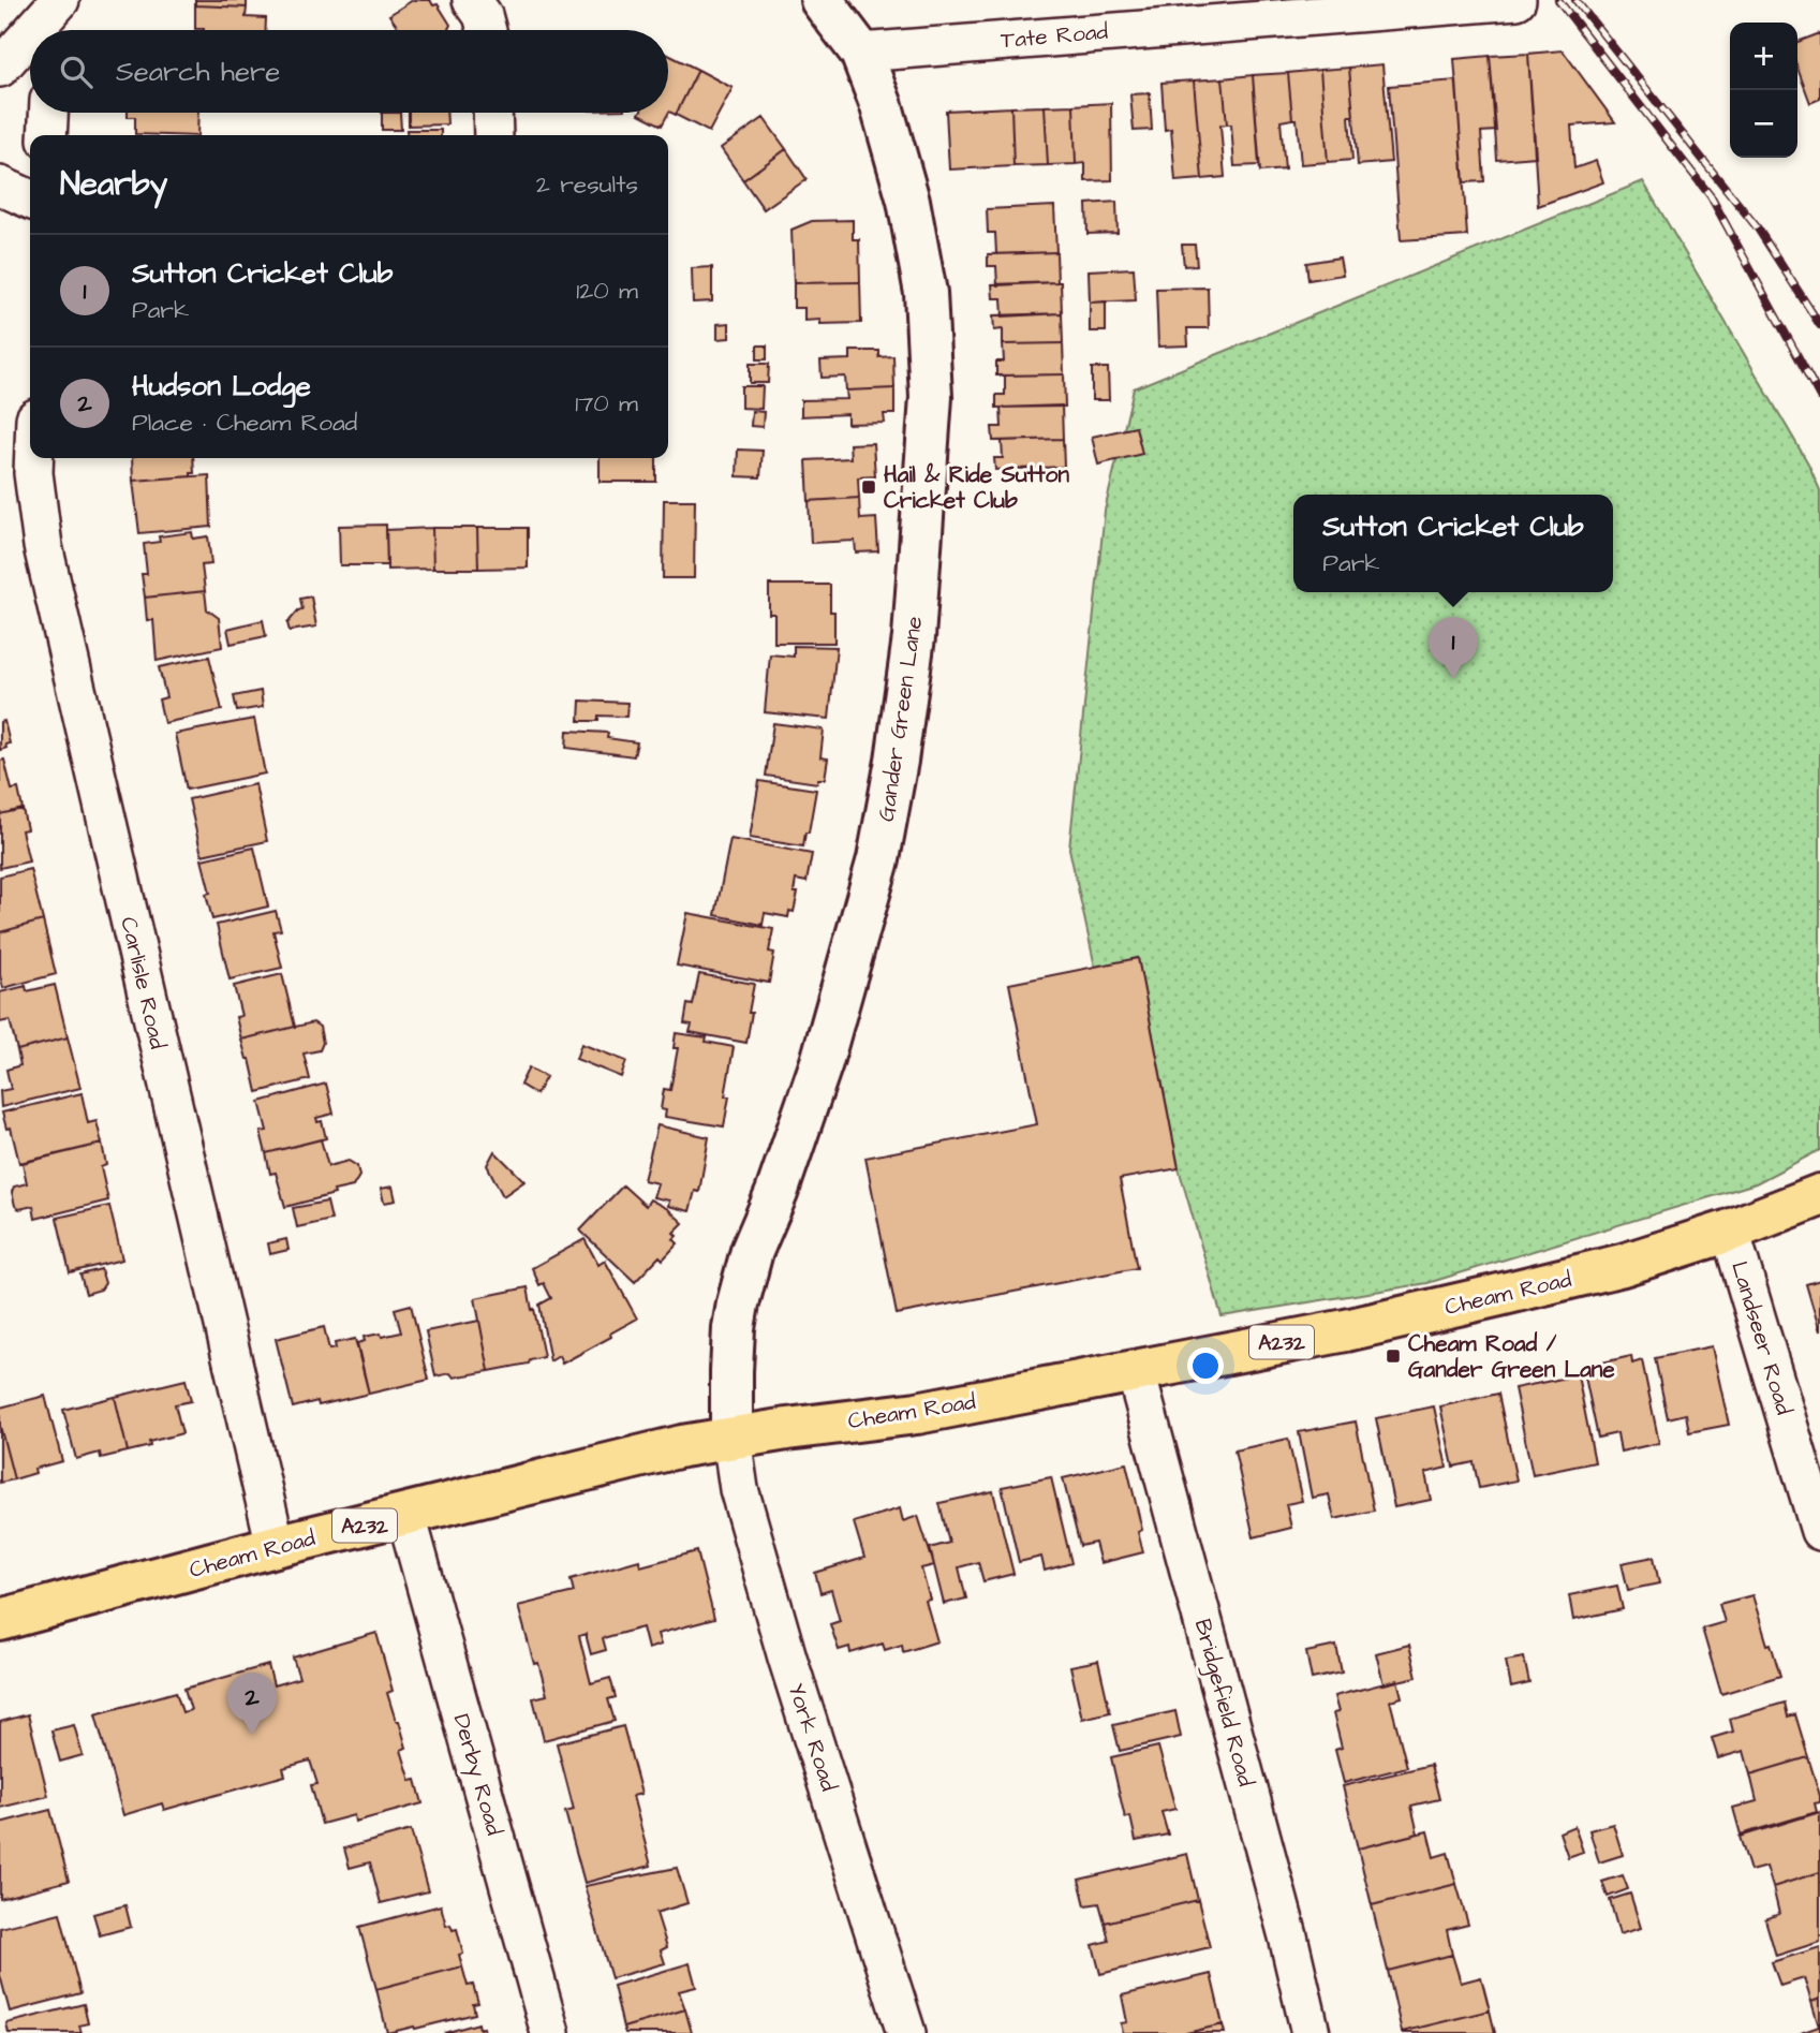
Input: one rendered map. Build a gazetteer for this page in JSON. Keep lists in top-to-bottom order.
{
  "streets": {
    "highway": ["Cheam Road", "A232"],
    "street": [
      "Tate Road",
      "Gander Green Lane",
      "Carlisle Road",
      "Landseer Road",
      "Bridgefield Road",
      "York Road",
      "Derby Road"
    ]
  },
  "crossings": [
    ["Tate Road", "Gander Green Lane"],
    ["Gander Green Lane", "Cheam Road"],
    ["Gander Green Lane", "York Road"],
    ["Carlisle Road", "Cheam Road"],
    ["Cheam Road", "Landseer Road"],
    ["Cheam Road", "Bridgefield Road"],
    ["Cheam Road", "York Road"],
    ["Cheam Road", "Derby Road"]
  ],
  "places": {
    "transit": ["Hail & Ride Sutton Cricket Club", "Cheam Road / Gander Green Lane"]
  },
  "page": {
    "map_buttons": ["+", "−"],
    "search": "Search here",
    "heading": ["Nearby", "2 results"],
    "list": [
      {
        "mark": "1",
        "name": "Sutton Cricket Club",
        "note": "Park",
        "value": "120 m"
      },
      {
        "mark": "2",
        "name": "Hudson Lodge",
        "note": "Place · Cheam Road",
        "value": "170 m"
      }
    ],
    "popup": ["Sutton Cricket Club", "Park"],
    "pins": ["1", "2"]
  }
}
